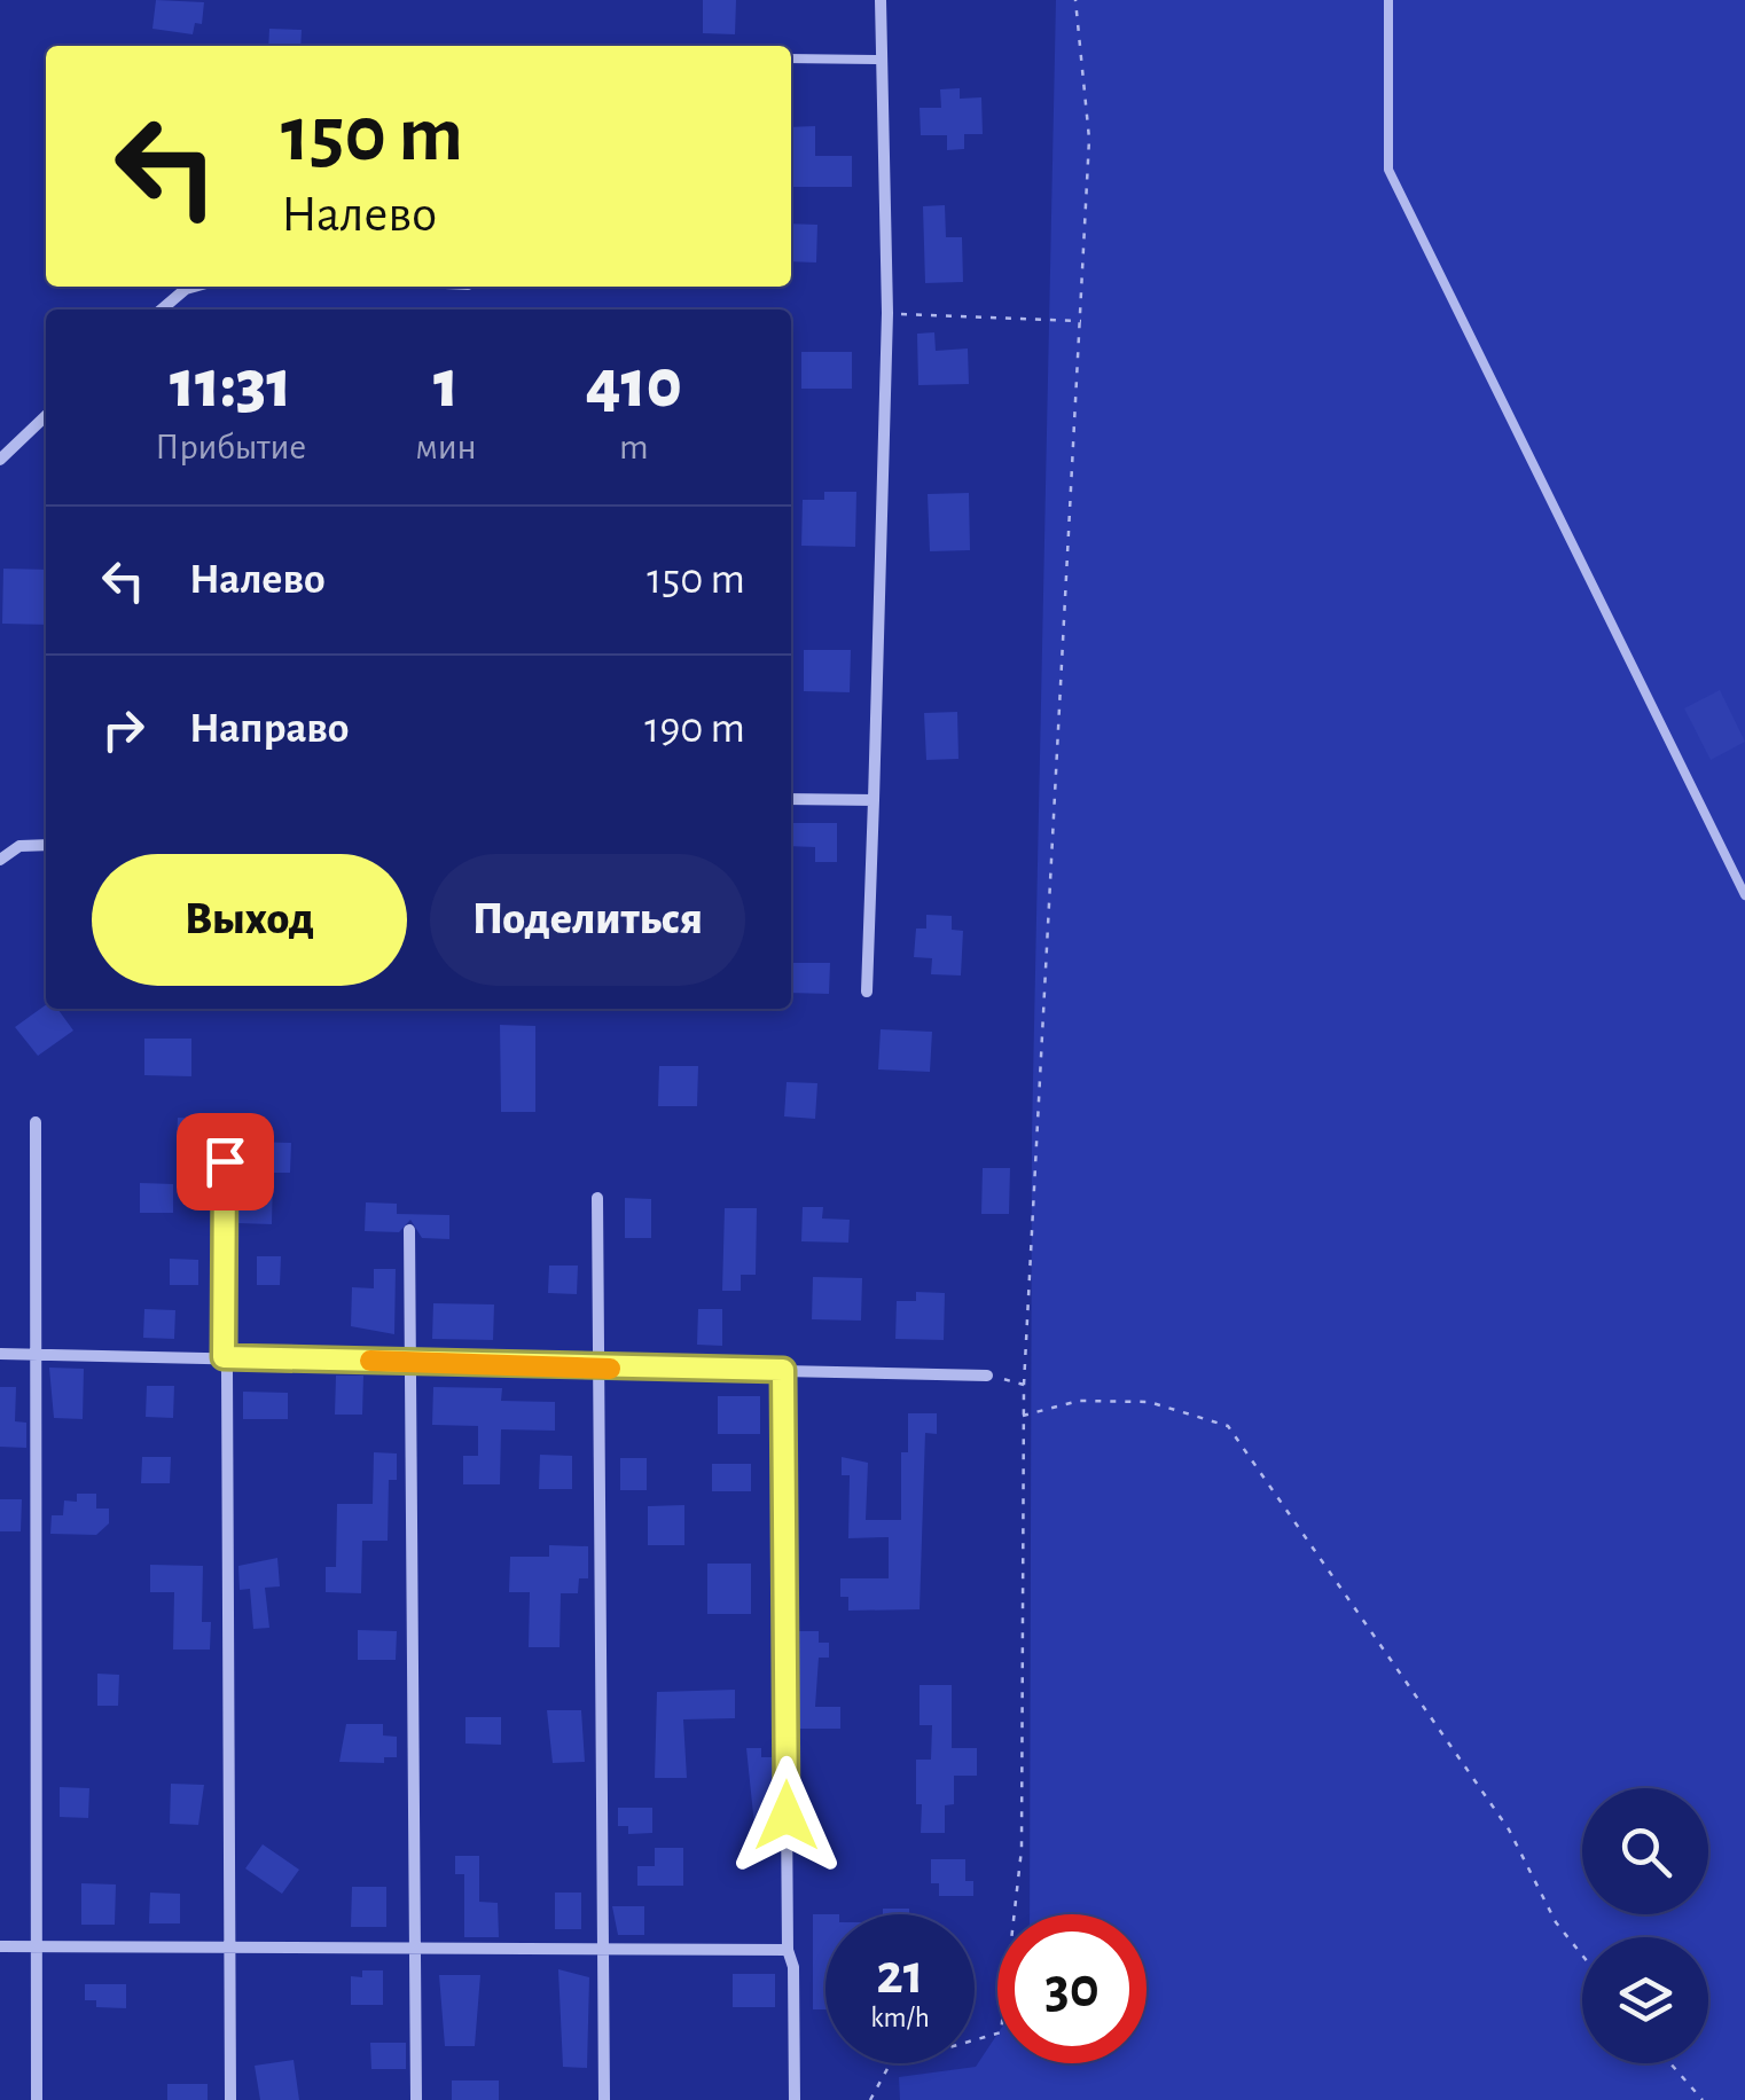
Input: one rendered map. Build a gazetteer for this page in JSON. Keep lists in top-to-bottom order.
{
  "page": {
    "turn": ["150 m", "Налево"],
    "eta": [
      "11:31",
      "Прибытие",
      "1",
      "мин",
      "410",
      "m"
    ],
    "list": [
      {
        "name": "Налево",
        "value": "150 m"
      },
      {
        "name": "Направо",
        "value": "190 m"
      }
    ],
    "buttons": ["Выход", "Поделиться"],
    "speed": "21 km/h",
    "limit": "30"
  }
}
